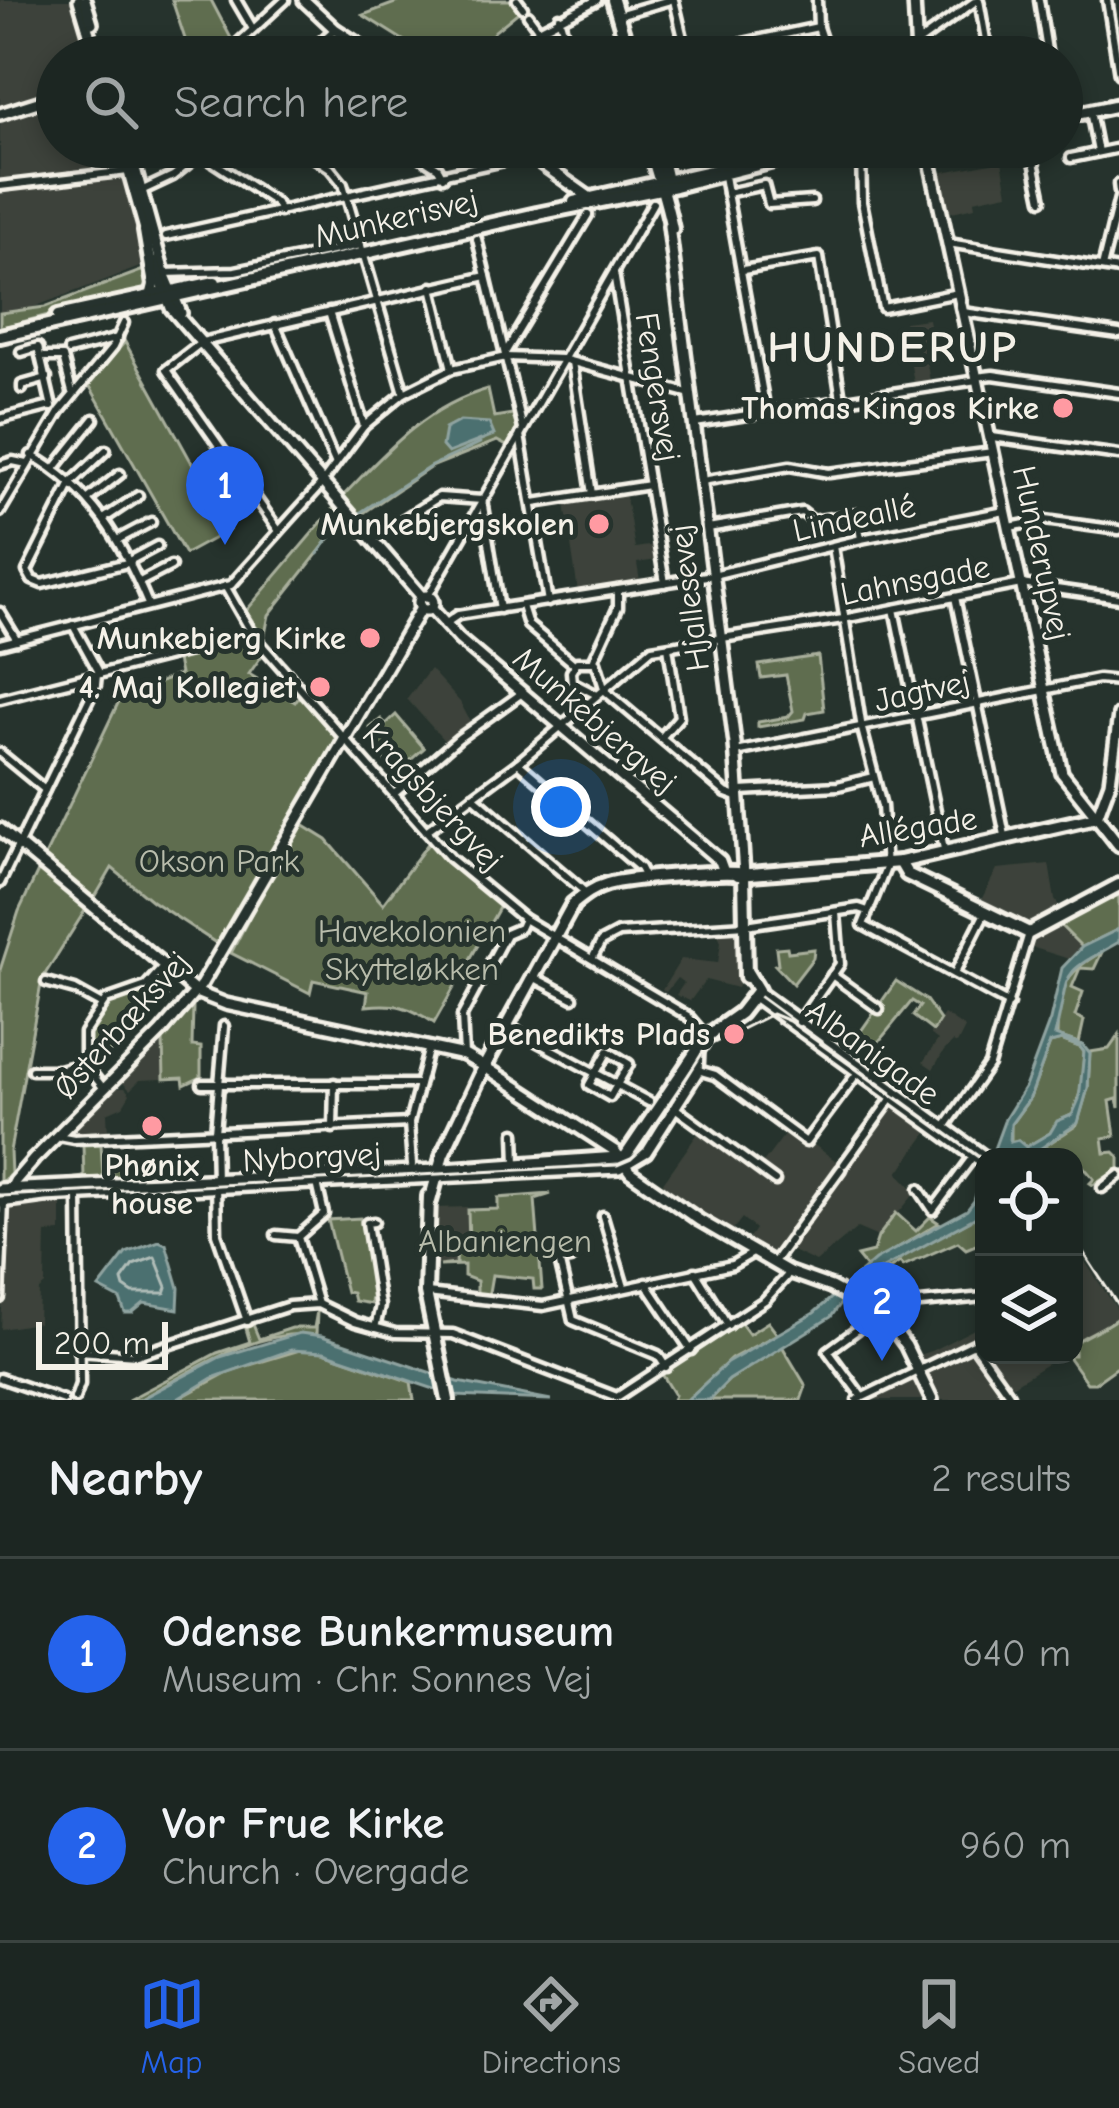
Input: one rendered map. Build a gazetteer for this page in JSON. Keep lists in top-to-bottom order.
{
  "streets": {
    "main road": [
      "Munkerisvej",
      "Hunderupvej",
      "Hjallesevej",
      "Allégade",
      "Albanigade",
      "Nyborgvej"
    ],
    "street": [
      "Fengersvej",
      "Lindeallé",
      "Lahnsgade",
      "Jagtvej",
      "Munkebjergvej",
      "Kragsbjergvej",
      "Østerbæksvej"
    ]
  },
  "crossings": [
    ["Munkerisvej", "Munkebjergvej"],
    ["Fengersvej", "Lindeallé"],
    ["Fengersvej", "Østerbæksvej"],
    ["Lindeallé", "Hunderupvej"],
    ["Lindeallé", "Hjallesevej"],
    ["Lindeallé", "Munkebjergvej"],
    ["Hunderupvej", "Lahnsgade"],
    ["Hunderupvej", "Jagtvej"],
    ["Hunderupvej", "Allégade"],
    ["Lahnsgade", "Hjallesevej"],
    ["Hjallesevej", "Jagtvej"],
    ["Hjallesevej", "Allégade"],
    ["Hjallesevej", "Albanigade"],
    ["Munkebjergvej", "Østerbæksvej"],
    ["Kragsbjergvej", "Østerbæksvej"],
    ["Østerbæksvej", "Nyborgvej"]
  ],
  "districts": ["HUNDERUP"],
  "parks": ["Okson Park", "Havekolonien Skytteløkken", "Albaniengen"],
  "places": [
    "Thomas Kingos Kirke",
    "Munkebjergskolen",
    "Munkebjerg Kirke",
    "4. Maj Kollegiet",
    "Benedikts Plads",
    "Phønix house"
  ],
  "scale_bar": "200 m",
  "page": {
    "search": "Search here",
    "pins": ["1", "2"],
    "scale": "200 m",
    "heading": ["Nearby", "2 results"],
    "list": [
      {
        "mark": "1",
        "name": "Odense Bunkermuseum",
        "note": "Museum · Chr. Sonnes Vej",
        "value": "640 m"
      },
      {
        "mark": "2",
        "name": "Vor Frue Kirke",
        "note": "Church · Overgade",
        "value": "960 m"
      }
    ],
    "nav": ["Map", "Directions", "Saved"]
  }
}
